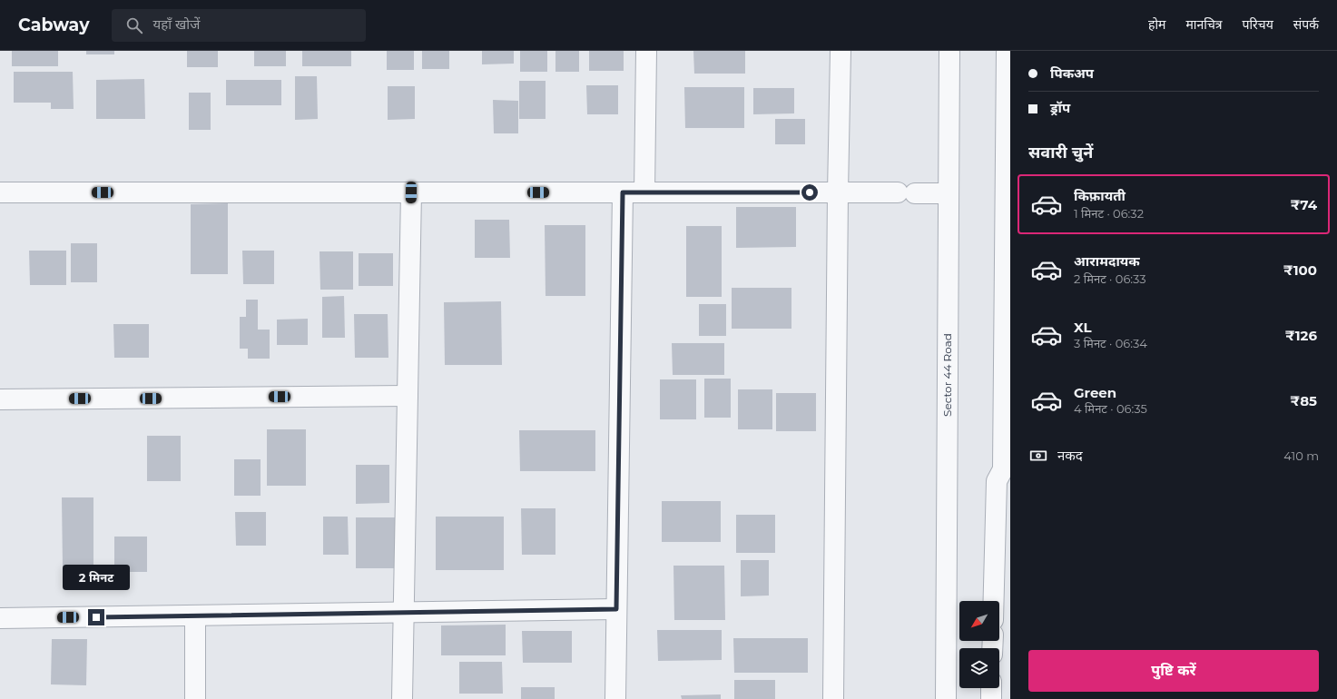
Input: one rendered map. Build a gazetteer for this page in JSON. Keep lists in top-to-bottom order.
{
  "streets": {
    "street": ["Sector 44 Road"]
  },
  "north": "bottom left",
  "page": {
    "header": "Cabway",
    "search": "यहाँ खोजें",
    "nav": [
      "होम",
      "मानचित्र",
      "परिचय",
      "संपर्क"
    ],
    "banner": ["पिकअप", "ड्रॉप"],
    "heading": "सवारी चुनें",
    "list": [
      {
        "name": "किफ़ायती",
        "note": "1 मिनट · 06:32",
        "value": "₹74"
      },
      {
        "name": "आरामदायक",
        "note": "2 मिनट · 06:33",
        "value": "₹100"
      },
      {
        "name": "XL",
        "note": "3 मिनट · 06:34",
        "value": "₹126"
      },
      {
        "name": "Green",
        "note": "4 मिनट · 06:35",
        "value": "₹85"
      }
    ],
    "pay": ["नकद", "410 m"],
    "bubble": "2 मिनट",
    "buttons": "पुष्टि करें"
  }
}
